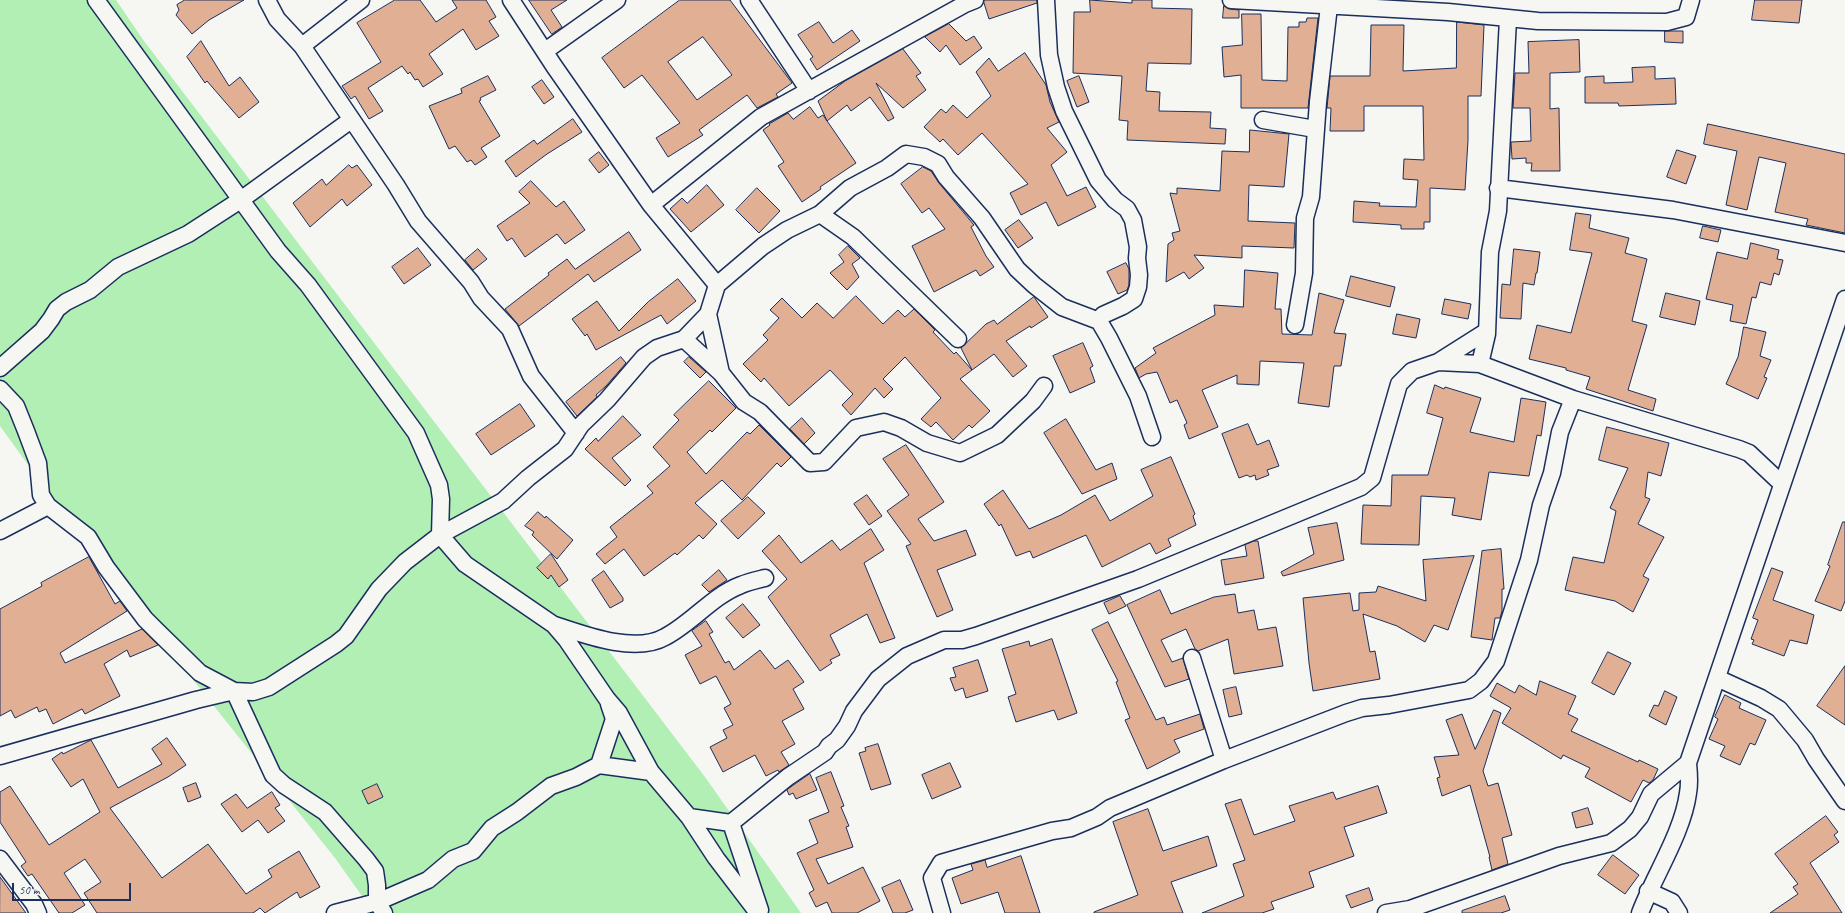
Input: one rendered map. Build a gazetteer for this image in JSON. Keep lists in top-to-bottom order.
{
  "scale_bar": "50 m"
}
